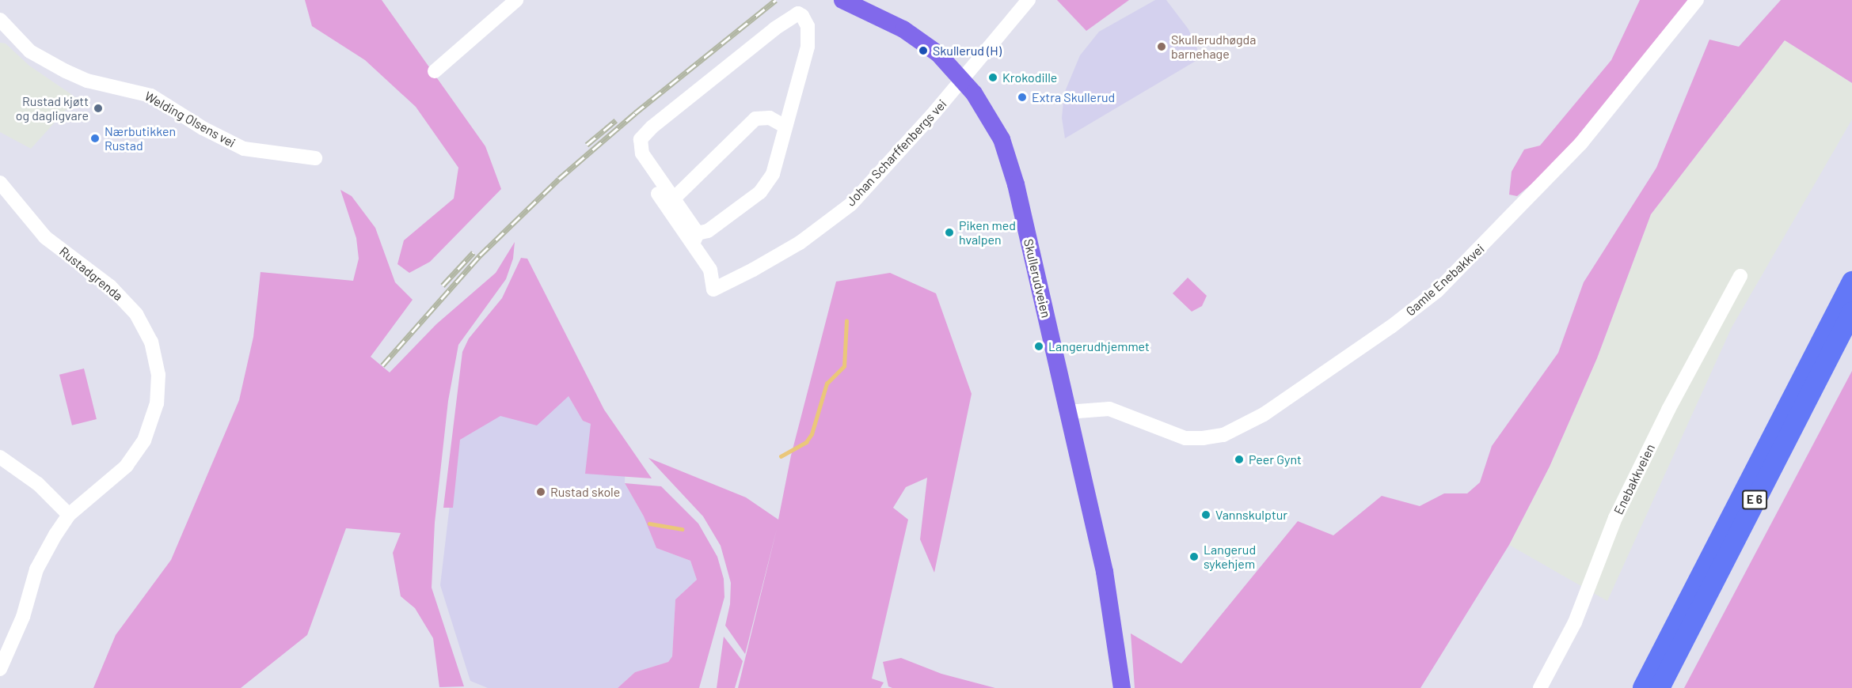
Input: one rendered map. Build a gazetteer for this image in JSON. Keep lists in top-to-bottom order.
{
  "streets": {
    "highway": ["E 6"],
    "main road": ["Skullerudveien"],
    "street": [
      "Welding Olsens vei",
      "Johan Scharffenbergs vei",
      "Rustadgrenda",
      "Gamle Enebakkvei",
      "Enebakkveien"
    ]
  },
  "crossings": [
    ["Johan Scharffenbergs vei", "Skullerudveien"],
    ["Skullerudveien", "Gamle Enebakkvei"]
  ],
  "places": [
    "Skullerudhøgda barnehage",
    "Skullerud (H)",
    "Krokodille",
    "Extra Skullerud",
    "Rustad kjøtt og dagligvare",
    "Nærbutikken Rustad",
    "Piken med hvalpen",
    "Langerudhjemmet",
    "Peer Gynt",
    "Rustad skole",
    "Vannskulptur",
    "Langerud sykehjem"
  ]
}
